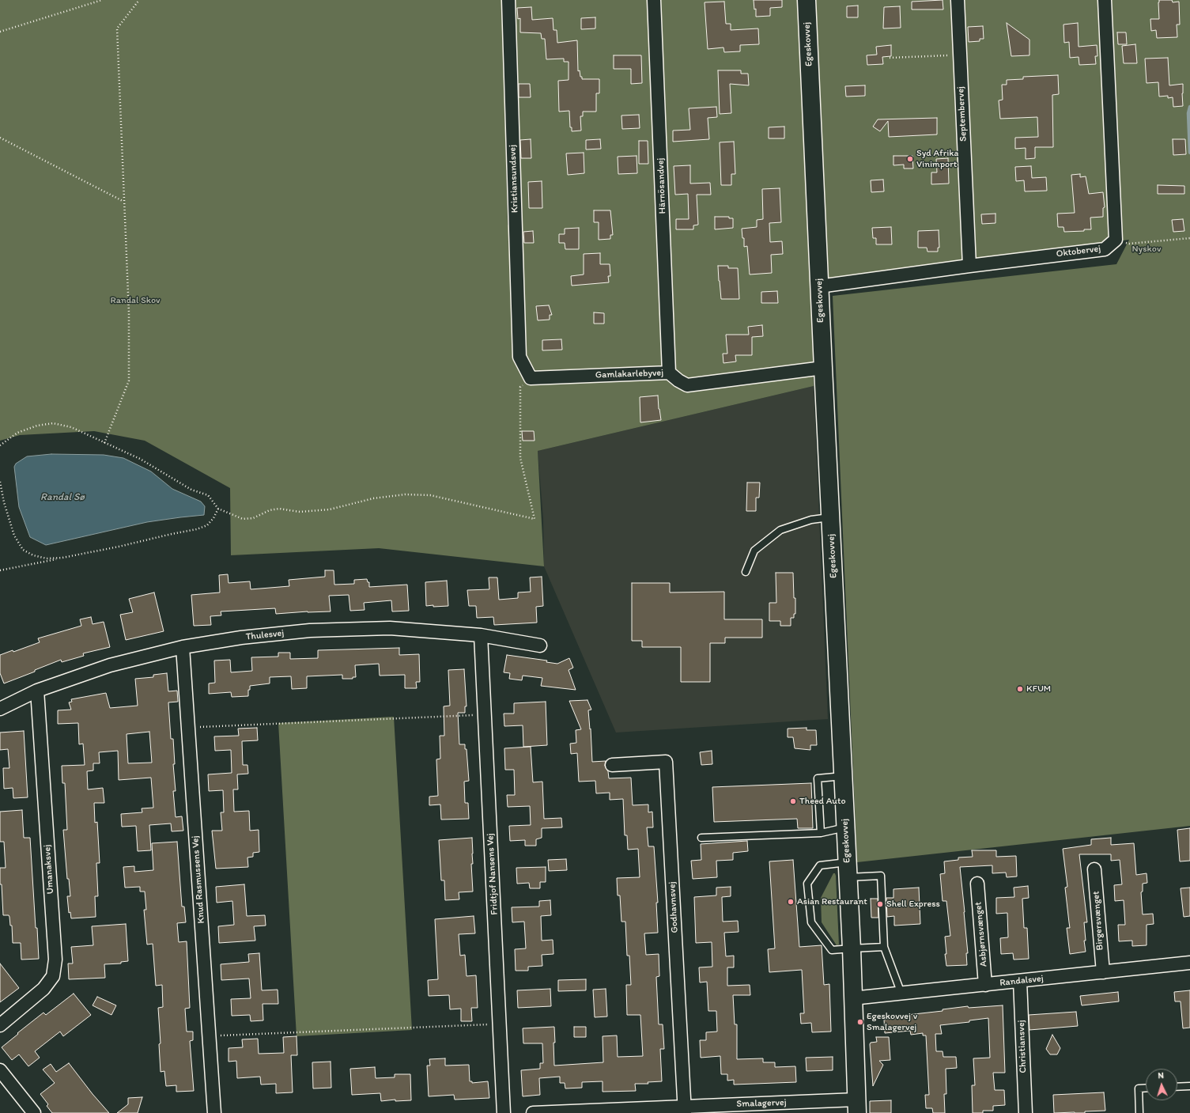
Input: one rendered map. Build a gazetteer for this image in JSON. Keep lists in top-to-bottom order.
{
  "streets": {
    "street": [
      "Egeskovvej",
      "Septembervej",
      "Kristiansundsvej",
      "Härnösandvej",
      "Oktobervej",
      "Gamlakarlebyvej",
      "Thulesvej",
      "Umanaksvej",
      "Fridtjof Nansens Vej",
      "Knud Rasmussens Vej",
      "Godhavnsvej",
      "Birgersvænget",
      "Asbjørnsvænget",
      "Randalsvej",
      "Christiansvej",
      "Smalagervej"
    ]
  },
  "crossings": [
    ["Egeskovvej", "Oktobervej"],
    ["Egeskovvej", "Gamlakarlebyvej"],
    ["Egeskovvej", "Randalsvej"],
    ["Egeskovvej", "Smalagervej"],
    ["Septembervej", "Oktobervej"],
    ["Kristiansundsvej", "Gamlakarlebyvej"],
    ["Härnösandvej", "Gamlakarlebyvej"],
    ["Thulesvej", "Umanaksvej"],
    ["Thulesvej", "Fridtjof Nansens Vej"],
    ["Thulesvej", "Knud Rasmussens Vej"],
    ["Godhavnsvej", "Smalagervej"],
    ["Birgersvænget", "Randalsvej"],
    ["Asbjørnsvænget", "Randalsvej"],
    ["Randalsvej", "Christiansvej"]
  ],
  "water": ["Randal Sø"],
  "parks": ["Nyskov", "Randal Skov"],
  "places": [
    "Syd Afrika Vinimport",
    "KFUM",
    "Theed Auto",
    "Asian Restaurant",
    "Shell Express",
    "Egeskovvej v Smalagervej"
  ],
  "north": "top"
}
